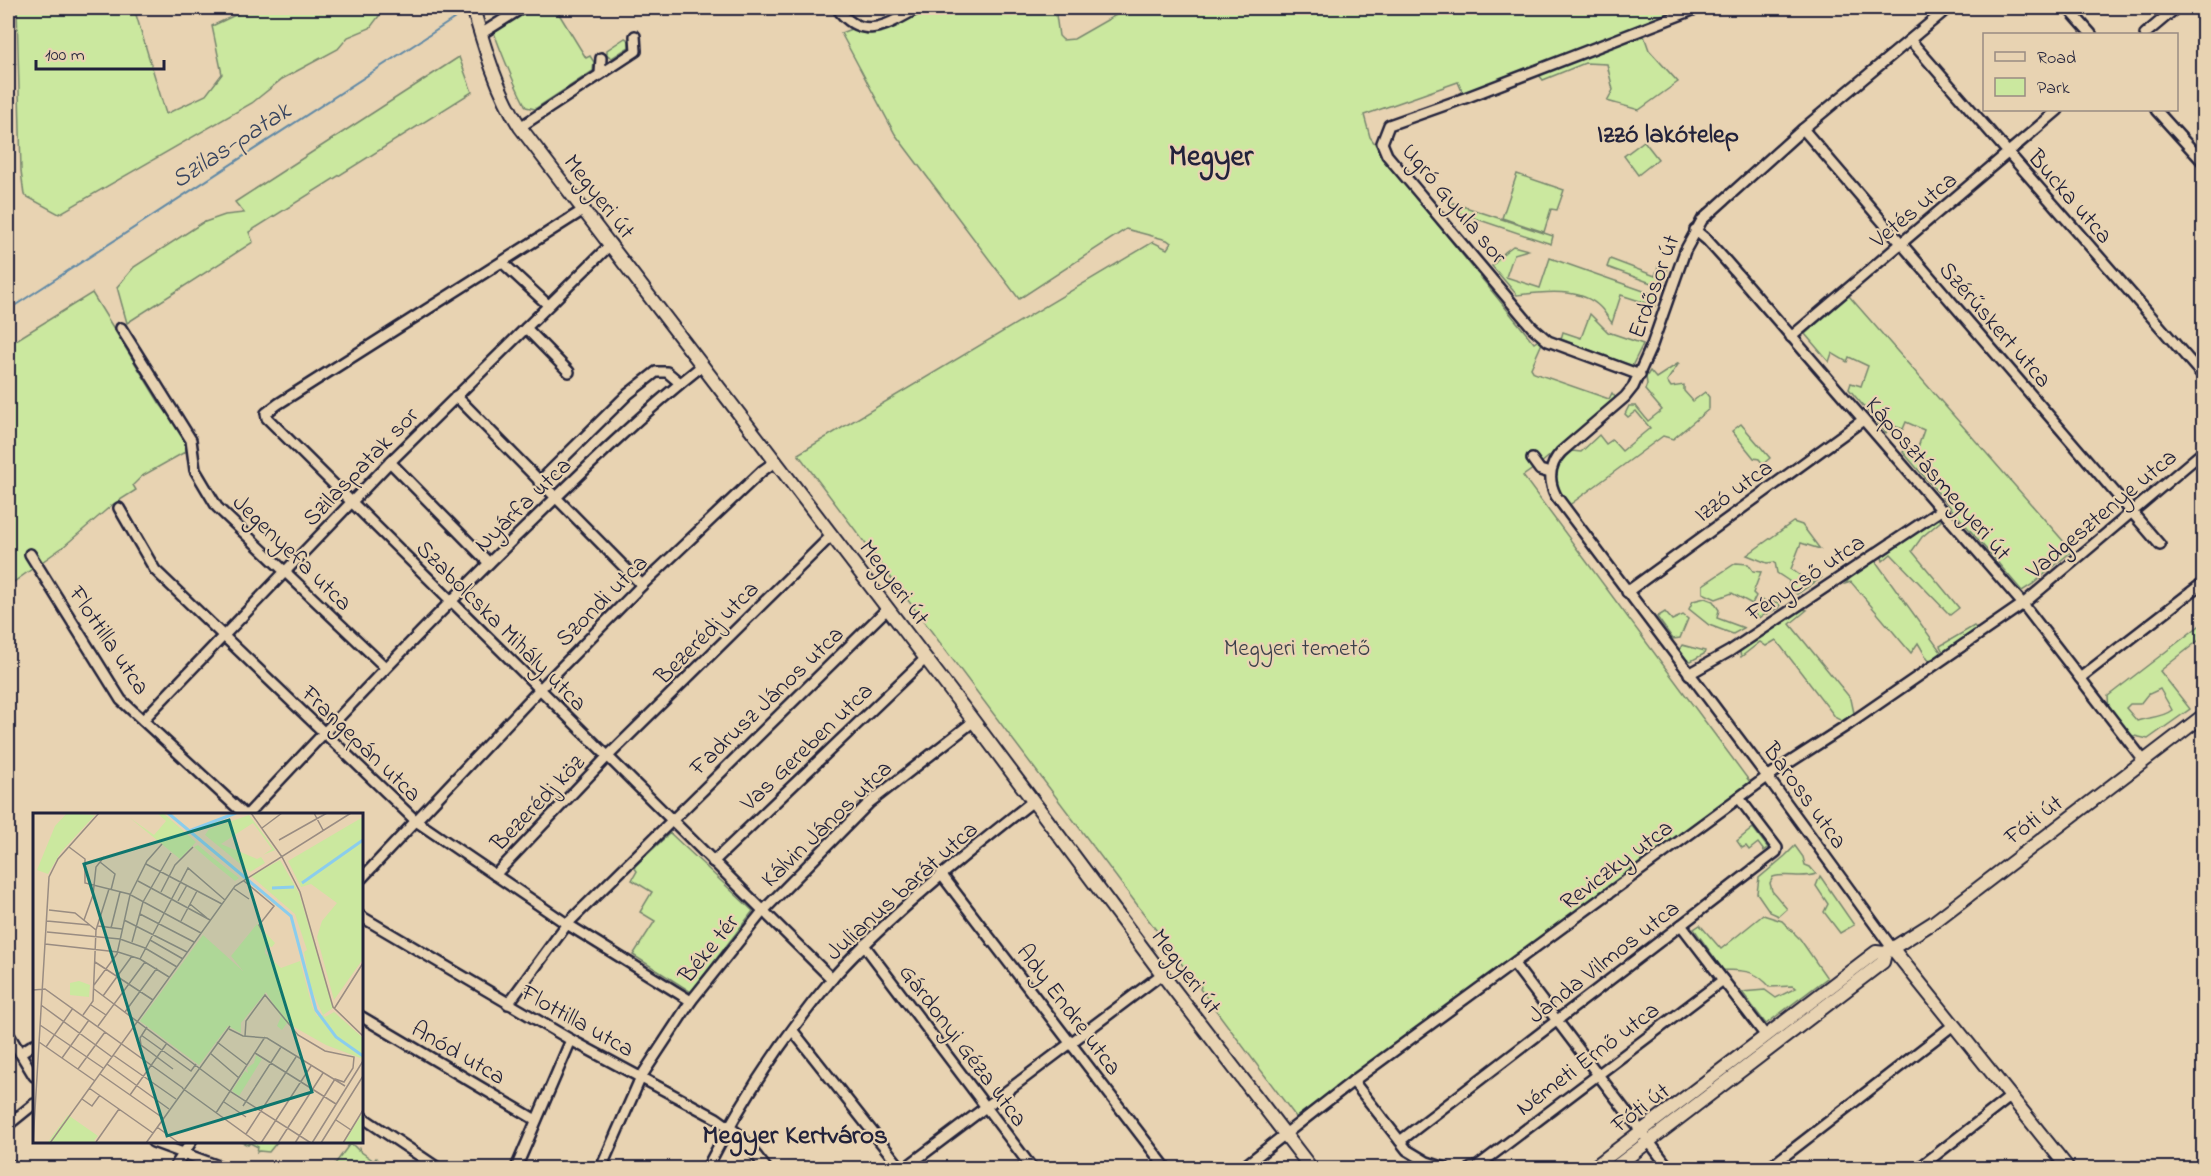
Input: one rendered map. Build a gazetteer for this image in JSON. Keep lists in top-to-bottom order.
{
  "streets": {
    "main road": ["Megyeri út", "Baross utca", "Fóti út"],
    "street": [
      "Bucka utca",
      "Ugró Gyula sor",
      "Vetés utca",
      "Erdősor út",
      "Szérűskert utca",
      "Szilaspatak sor",
      "Káposztásmegyeri út",
      "Izzó utca",
      "Nyárfa utca",
      "Vadgesztenye utca",
      "Jegenyefa utca",
      "Fénycső utca",
      "Szondi utca",
      "Szabolcska Mihály utca",
      "Bezerédj utca",
      "Flottilla utca",
      "Fadrusz János utca",
      "Frangepán utca",
      "Vas Gereben utca",
      "Bezerédj köz",
      "Kálvin János utca",
      "Reviczky utca",
      "Julianus barát utca",
      "Béke tér",
      "Janda Vilmos utca",
      "Ady Endre utca",
      "Gárdonyi Géza utca",
      "Anód utca",
      "Németi Ernő utca"
    ]
  },
  "crossings": [
    ["Megyeri út", "Szilaspatak sor"],
    ["Megyeri út", "Nyárfa utca"],
    ["Megyeri út", "Szondi utca"],
    ["Megyeri út", "Bezerédj utca"],
    ["Megyeri út", "Fadrusz János utca"],
    ["Megyeri út", "Vas Gereben utca"],
    ["Megyeri út", "Kálvin János utca"],
    ["Megyeri út", "Reviczky utca"],
    ["Megyeri út", "Julianus barát utca"],
    ["Bucka utca", "Vetés utca"],
    ["Bucka utca", "Erdősor út"],
    ["Ugró Gyula sor", "Erdősor út"],
    ["Vetés utca", "Szérűskert utca"],
    ["Vetés utca", "Káposztásmegyeri út"],
    ["Erdősor út", "Szérűskert utca"],
    ["Erdősor út", "Káposztásmegyeri út"],
    ["Erdősor út", "Baross utca"],
    ["Szérűskert utca", "Vadgesztenye utca"],
    ["Szilaspatak sor", "Jegenyefa utca"],
    ["Szilaspatak sor", "Szabolcska Mihály utca"],
    ["Szilaspatak sor", "Flottilla utca"],
    ["Szilaspatak sor", "Frangepán utca"],
    ["Káposztásmegyeri út", "Izzó utca"],
    ["Káposztásmegyeri út", "Vadgesztenye utca"],
    ["Káposztásmegyeri út", "Fénycső utca"],
    ["Káposztásmegyeri út", "Fóti út"],
    ["Káposztásmegyeri út", "Reviczky utca"],
    ["Izzó utca", "Baross utca"],
    ["Nyárfa utca", "Jegenyefa utca"],
    ["Nyárfa utca", "Szabolcska Mihály utca"],
    ["Nyárfa utca", "Frangepán utca"],
    ["Vadgesztenye utca", "Reviczky utca"],
    ["Fénycső utca", "Baross utca"],
    ["Szondi utca", "Szabolcska Mihály utca"],
    ["Szondi utca", "Frangepán utca"],
    ["Szabolcska Mihály utca", "Bezerédj utca"],
    ["Szabolcska Mihály utca", "Fadrusz János utca"],
    ["Szabolcska Mihály utca", "Vas Gereben utca"],
    ["Szabolcska Mihály utca", "Bezerédj köz"],
    ["Szabolcska Mihály utca", "Béke tér"],
    ["Bezerédj utca", "Bezerédj köz"],
    ["Flottilla utca", "Julianus barát utca"],
    ["Frangepán utca", "Bezerédj köz"],
    ["Frangepán utca", "Béke tér"],
    ["Vas Gereben utca", "Béke tér"],
    ["Baross utca", "Fóti út"],
    ["Baross utca", "Reviczky utca"],
    ["Kálvin János utca", "Béke tér"],
    ["Reviczky utca", "Janda Vilmos utca"],
    ["Julianus barát utca", "Ady Endre utca"],
    ["Julianus barát utca", "Gárdonyi Géza utca"]
  ],
  "districts": ["Izzó lakótelep", "Megyer", "Megyer Kertváros"],
  "water": ["Szilas-patak"],
  "parks": ["Megyeri temető"],
  "legend": ["Road", "Park"],
  "scale_bar": "100 m"
}
